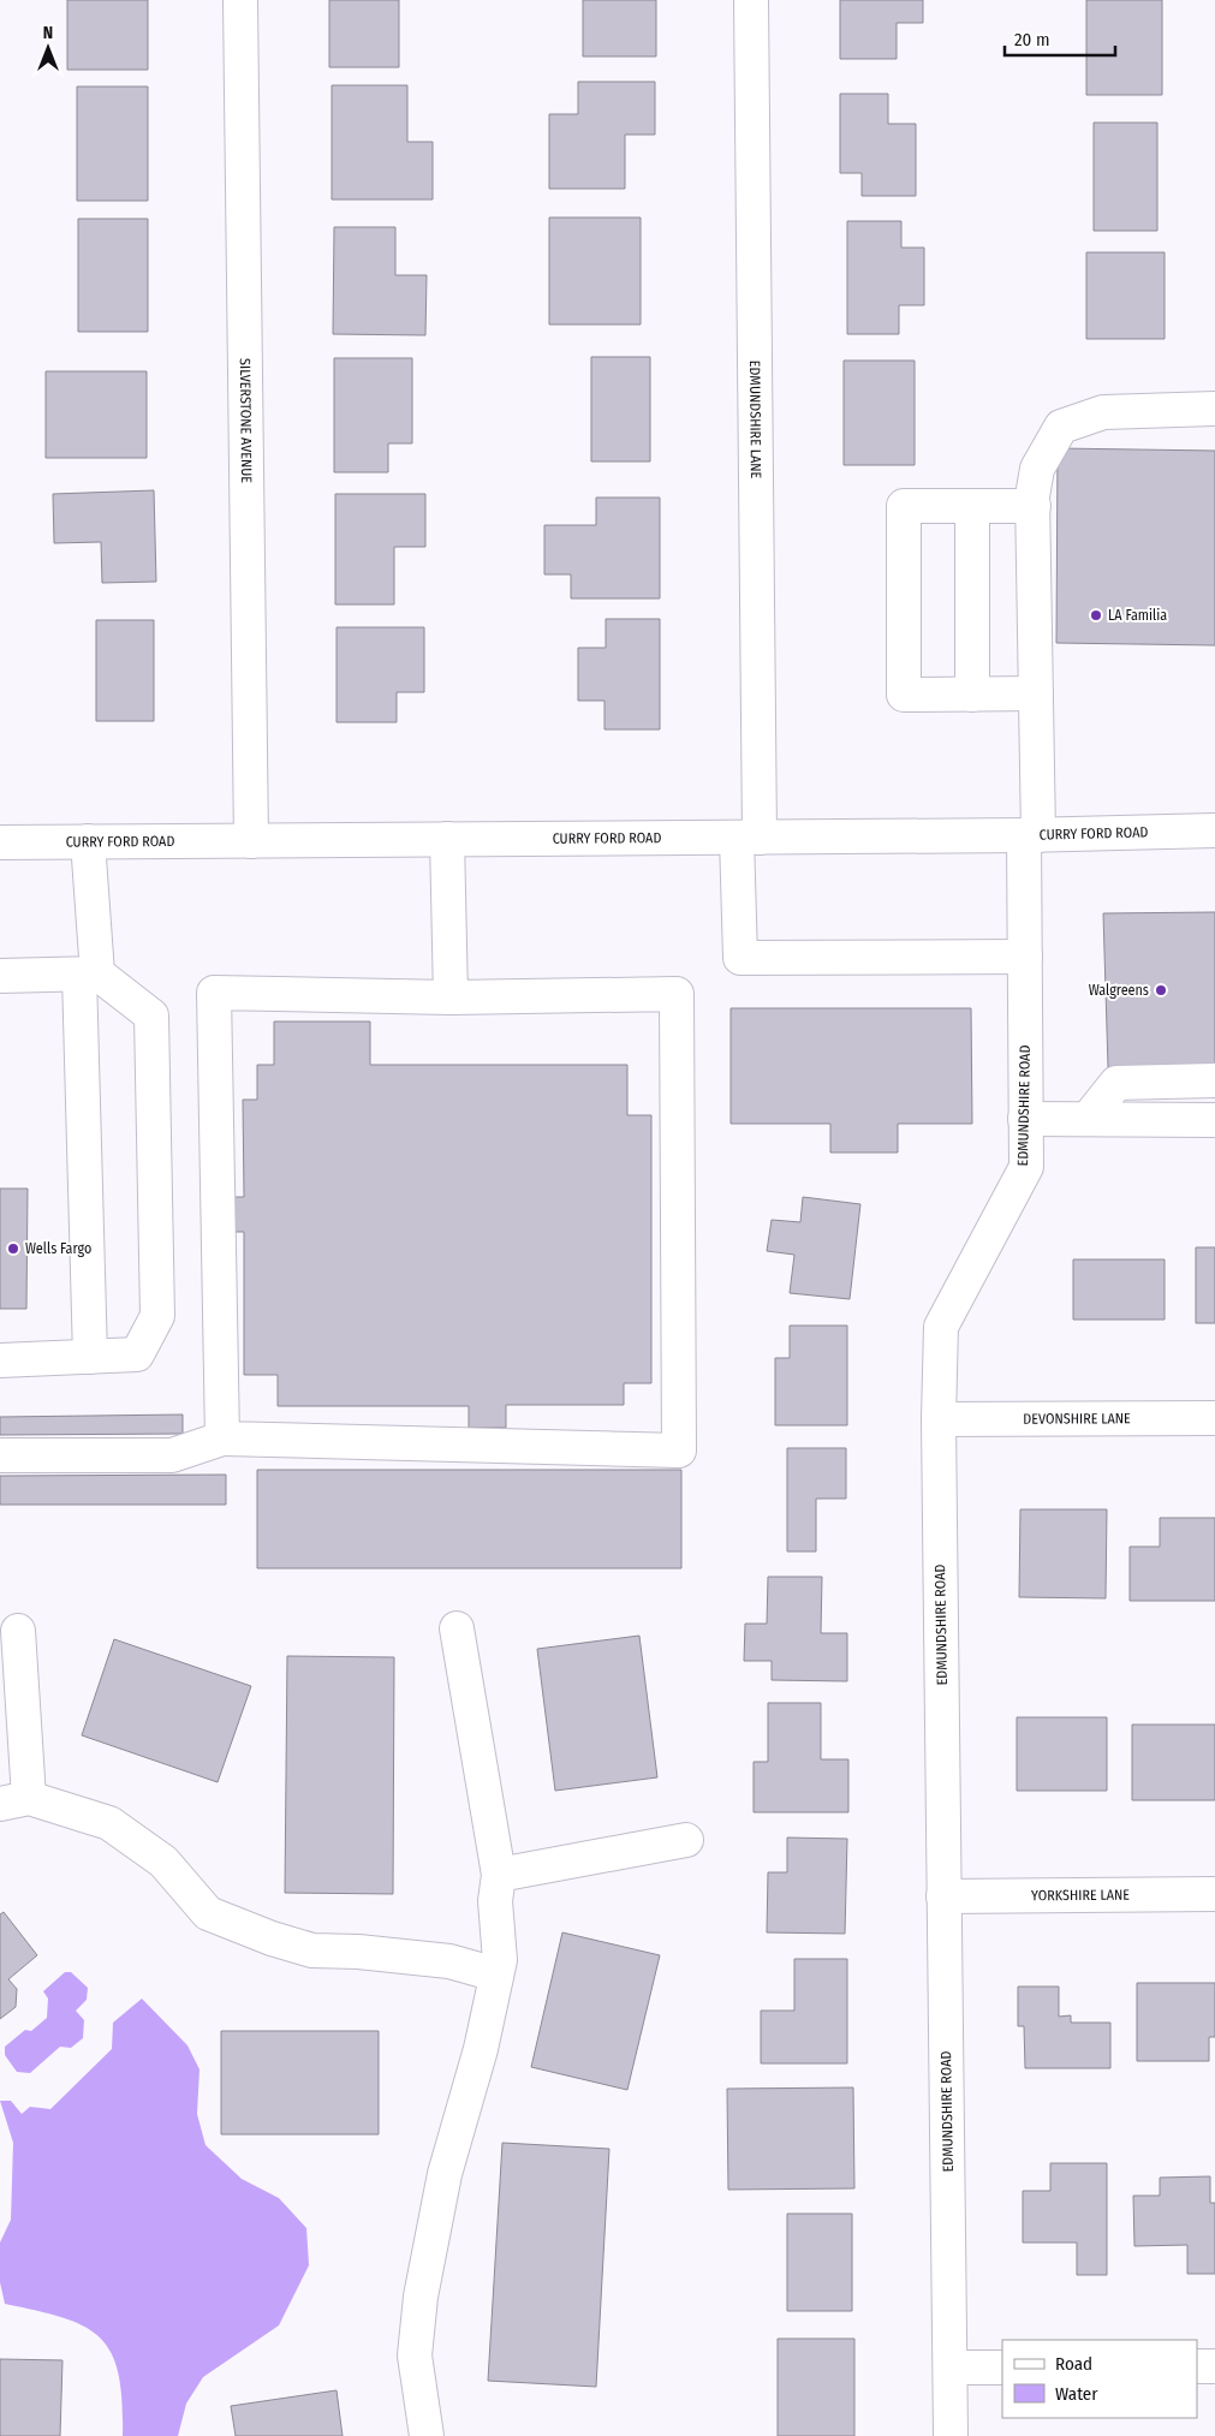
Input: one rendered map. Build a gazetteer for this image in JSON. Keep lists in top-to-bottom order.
{
  "streets": {
    "street": [
      "EDMUNDSHIRE LANE",
      "SILVERSTONE AVENUE",
      "CURRY FORD ROAD",
      "EDMUNDSHIRE ROAD",
      "DEVONSHIRE LANE",
      "YORKSHIRE LANE"
    ]
  },
  "crossings": [
    ["EDMUNDSHIRE LANE", "CURRY FORD ROAD"],
    ["EDMUNDSHIRE LANE", "EDMUNDSHIRE ROAD"],
    ["SILVERSTONE AVENUE", "CURRY FORD ROAD"],
    ["CURRY FORD ROAD", "EDMUNDSHIRE ROAD"],
    ["EDMUNDSHIRE ROAD", "DEVONSHIRE LANE"],
    ["EDMUNDSHIRE ROAD", "YORKSHIRE LANE"]
  ],
  "places": ["LA Familia", "Walgreens", "Wells Fargo"],
  "legend": ["Road", "Water"],
  "scale_bar": "20 m",
  "north": "top"
}
